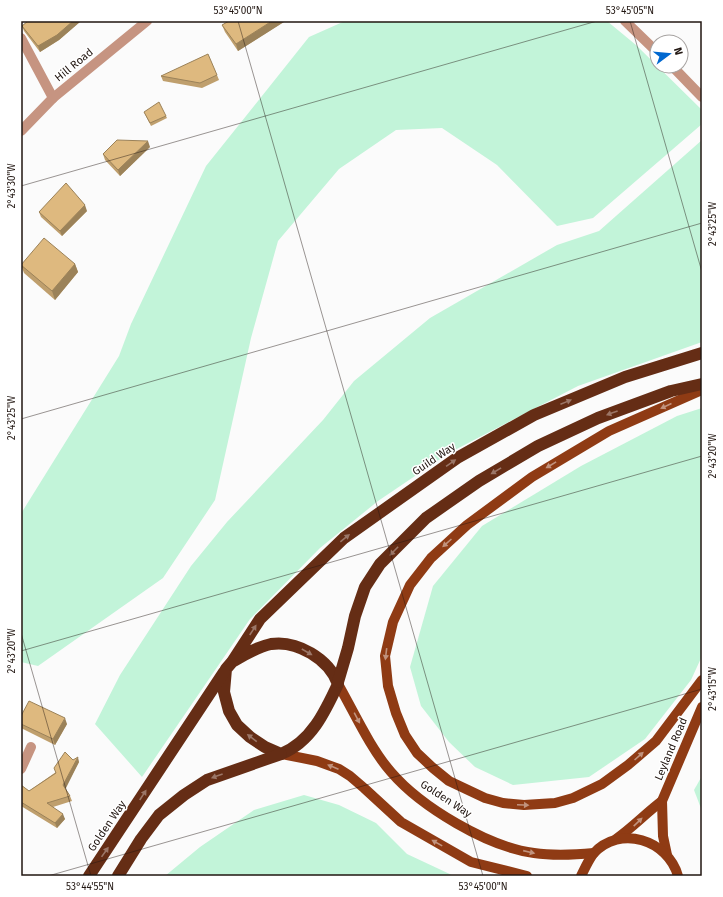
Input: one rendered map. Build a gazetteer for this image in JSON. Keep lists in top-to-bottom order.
{
  "streets": {
    "highway": ["Guild Way", "Golden Way"],
    "main road": ["Leyland Road"],
    "street": ["Hill Road"]
  },
  "crossings": [
    ["Guild Way", "Golden Way"],
    ["Leyland Road", "Golden Way"]
  ],
  "north": "right",
  "coordinates": [
    "53°45'00\"N",
    "53°45'05\"N",
    "2°43'30\"W",
    "2°43'25\"W",
    "2°43'20\"W",
    "2°43'15\"W",
    "53°44'55\"N"
  ]
}
